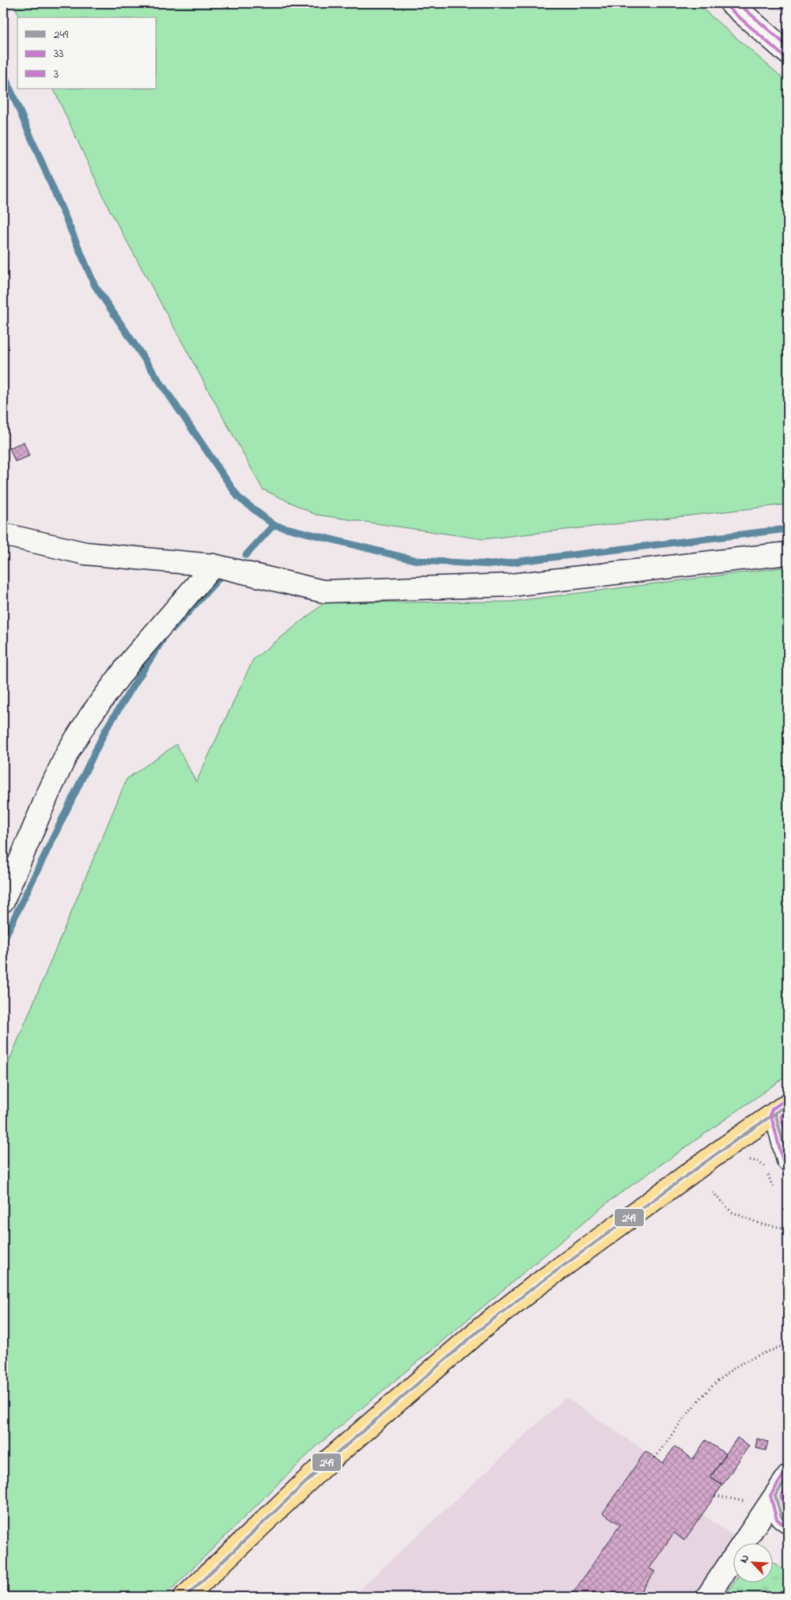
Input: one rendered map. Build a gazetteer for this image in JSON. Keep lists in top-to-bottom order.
{
  "lines": ["transit line 3", "transit line 33", "transit line 249"],
  "legend": ["249", "33", "3"],
  "north": "top left"
}
